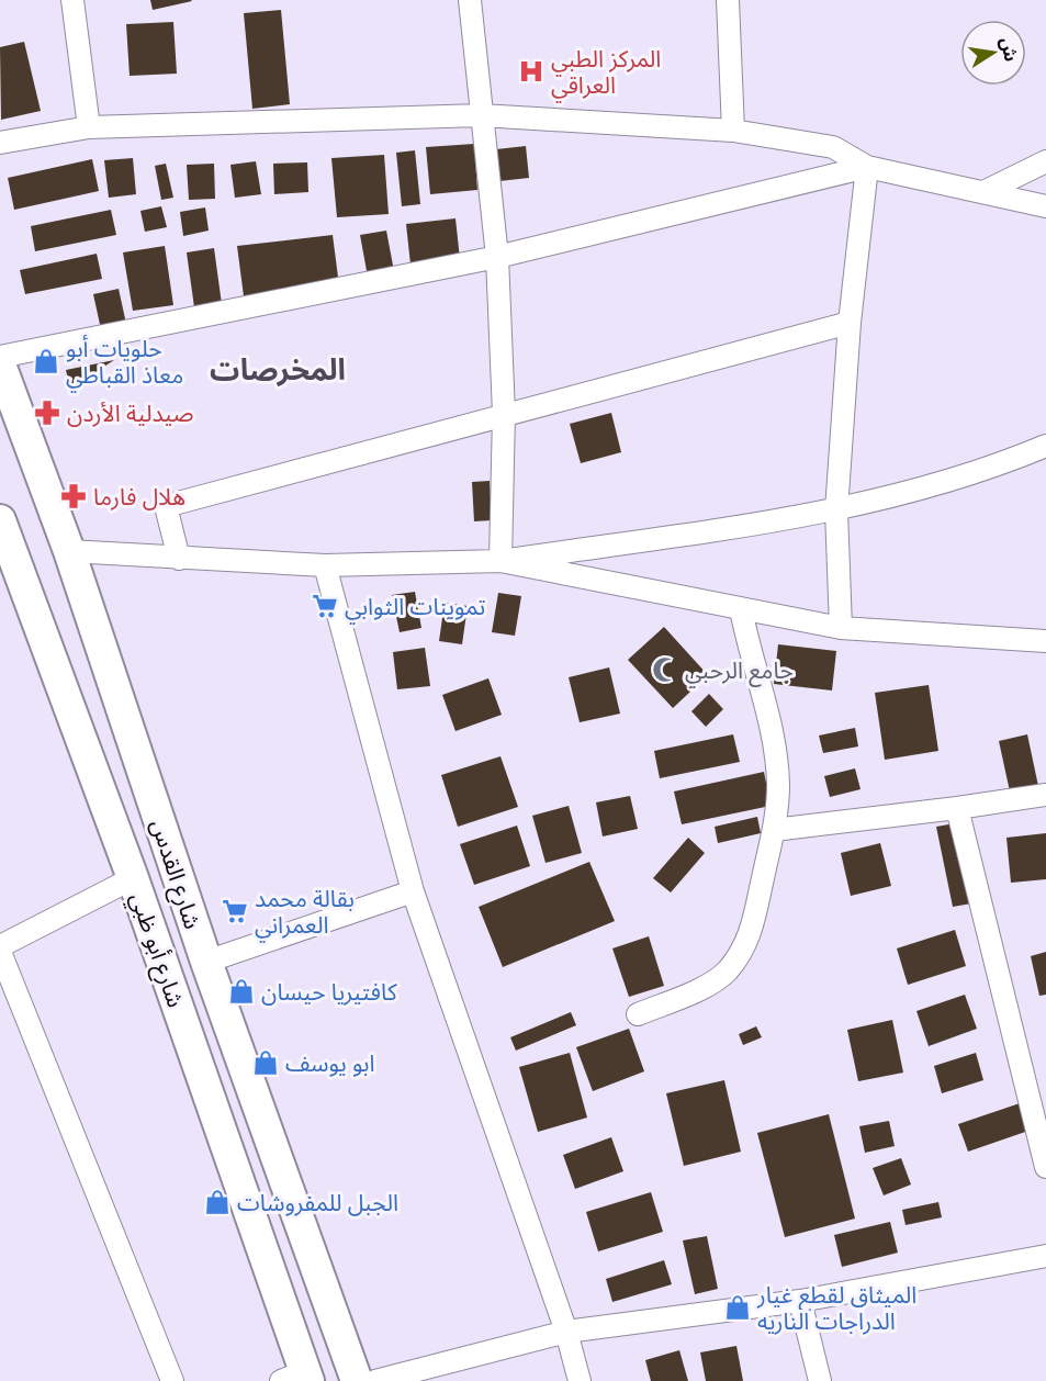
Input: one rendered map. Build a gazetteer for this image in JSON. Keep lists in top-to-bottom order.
{
  "streets": {
    "main road": ["شارع القدس", "شارع أبو ظبي"]
  },
  "districts": ["المخرصات"],
  "places": {
    "hospital": ["المركز الطبي العراقي"],
    "shop": [
      "حلويات أبو معاذ القباطي",
      "كافتيريا حيسان",
      "ابو يوسف",
      "الجبل للمفروشات",
      "الميثاق لقطع غيار الدراجات الناريه"
    ],
    "pharmacy": ["صيدلية الأردن", "هلال فارما"],
    "supermarket": ["تموينات الثوابي", "بقالة محمد العمراني"],
    "mosque": ["جامع الرحبي"]
  },
  "north": "right"
}
